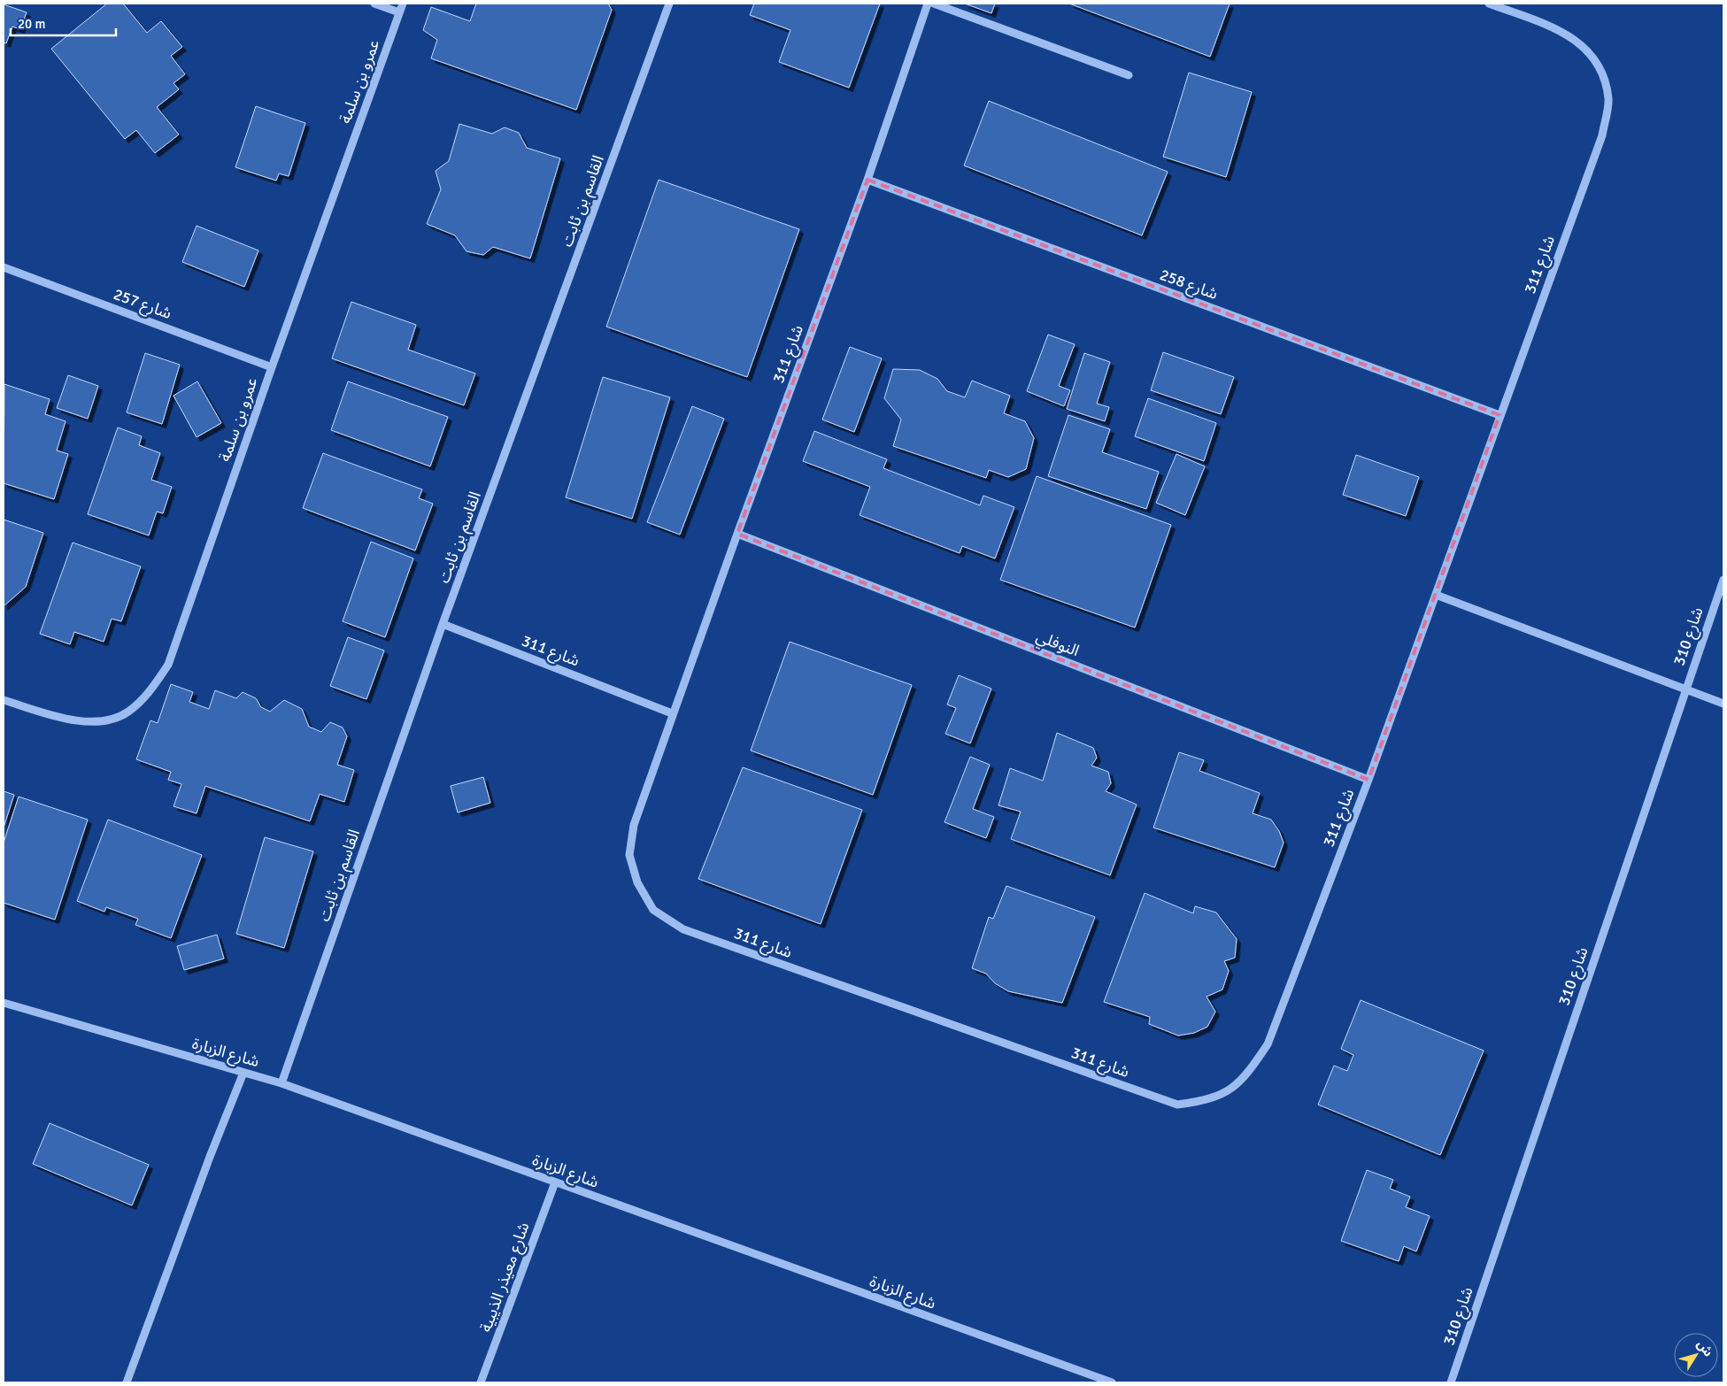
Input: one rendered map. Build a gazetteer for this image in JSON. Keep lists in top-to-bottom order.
{
  "streets": {
    "street": [
      "عمرو بن سلمة",
      "القاسم بن ثابت",
      "شارع 311",
      "شارع 258",
      "شارع 257",
      "شارع 310",
      "النوفلي",
      "شارع الزبارة",
      "شارع معيذر الذيبية"
    ]
  },
  "crossings": [
    ["عمرو بن سلمة", "شارع 257"],
    ["القاسم بن ثابت", "شارع 311"],
    ["القاسم بن ثابت", "شارع الزبارة"],
    ["شارع 311", "شارع 258"],
    ["شارع 311", "النوفلي"],
    ["شارع الزبارة", "شارع معيذر الذيبية"]
  ],
  "scale_bar": "20 m",
  "north": "top right"
}
